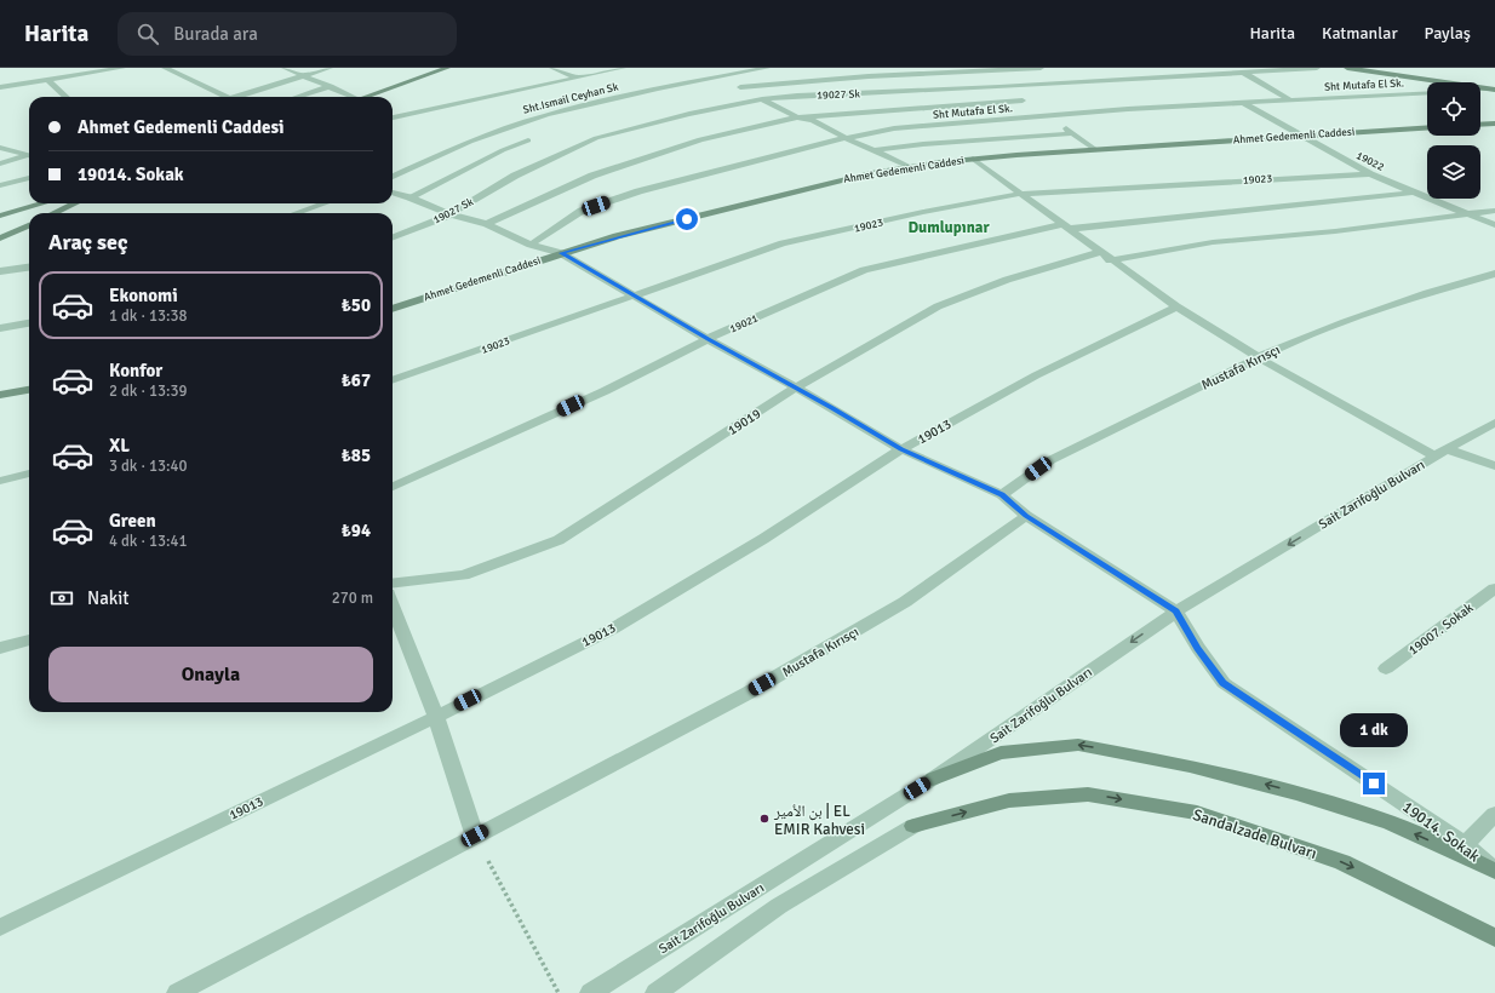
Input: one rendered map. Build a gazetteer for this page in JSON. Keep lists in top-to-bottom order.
{
  "streets": {
    "street": [
      "Sht Mutafa El Sk.",
      "19027 Sk",
      "Sht.Ismail Ceyhan Sk",
      "Ahmet Gedemenli Caddesi",
      "19022",
      "19023",
      "19021",
      "Mustafa Kırısçı",
      "19019",
      "19013",
      "Sait Zarifoğlu Bulvarı",
      "19007. Sokak",
      "19014. Sokak",
      "Sandalzade Bulvarı"
    ]
  },
  "crossings": [
    ["Sht Mutafa El Sk.", "19022"],
    ["Ahmet Gedemenli Caddesi", "19022"],
    ["19022", "19023"],
    ["19022", "19021"],
    ["19022", "19019"],
    ["Sait Zarifoğlu Bulvarı", "19014. Sokak"],
    ["Sait Zarifoğlu Bulvarı", "Sandalzade Bulvarı"]
  ],
  "one_way": ["Sait Zarifoğlu Bulvarı"],
  "districts": ["Dumlupınar"],
  "places": ["بن الأمير | EL EMIR Kahvesi"],
  "page": {
    "header": "Harita",
    "search": "Burada ara",
    "nav": ["Harita", "Katmanlar", "Paylaş"],
    "banner": ["Ahmet Gedemenli Caddesi", "19014. Sokak"],
    "heading": "Araç seç",
    "list": [
      {
        "name": "Ekonomi",
        "note": "1 dk · 13:38",
        "value": "₺50"
      },
      {
        "name": "Konfor",
        "note": "2 dk · 13:39",
        "value": "₺67"
      },
      {
        "name": "XL",
        "note": "3 dk · 13:40",
        "value": "₺85"
      },
      {
        "name": "Green",
        "note": "4 dk · 13:41",
        "value": "₺94"
      }
    ],
    "pay": ["Nakit", "270 m"],
    "buttons": "Onayla",
    "bubble": "1 dk"
  }
}
